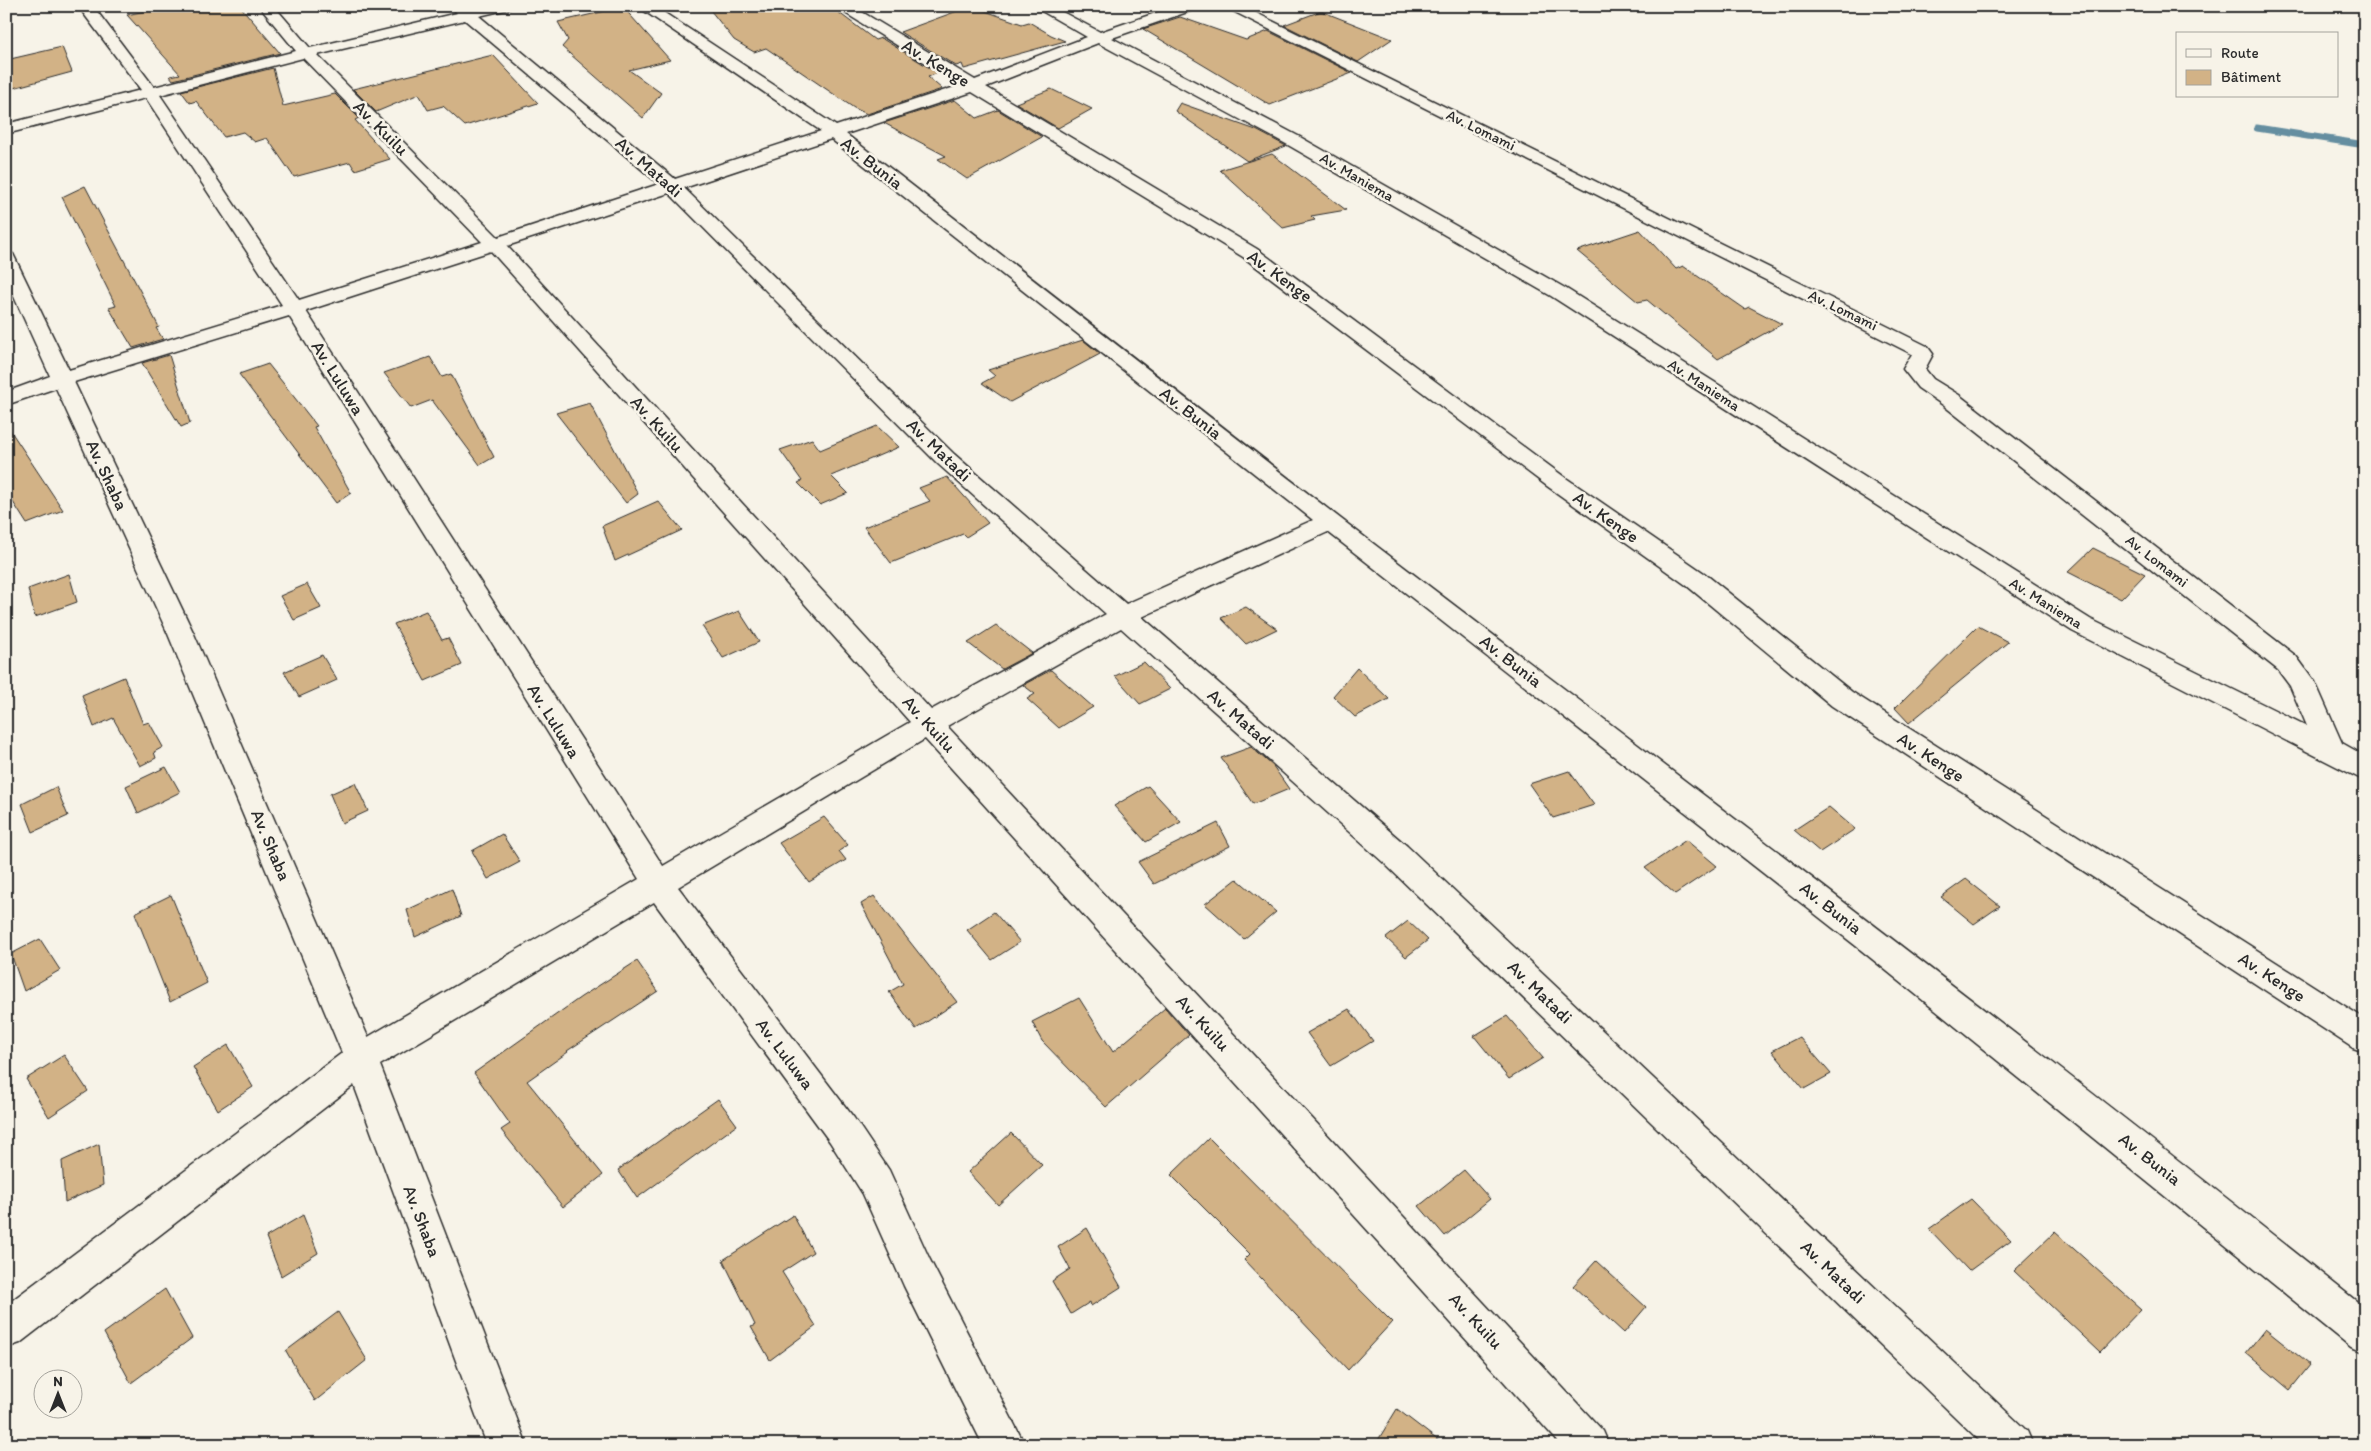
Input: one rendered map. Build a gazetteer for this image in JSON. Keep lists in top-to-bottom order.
{
  "streets": {
    "street": [
      "Av. Kenge",
      "Av. Kuilu",
      "Av. Lomami",
      "Av. Bunia",
      "Av. Matadi",
      "Av. Maniema",
      "Av. Luluwa",
      "Av. Shaba"
    ]
  },
  "crossings": [
    ["Av. Lomami", "Av. Maniema"]
  ],
  "legend": ["Route", "Bâtiment"],
  "north": "top"
}
